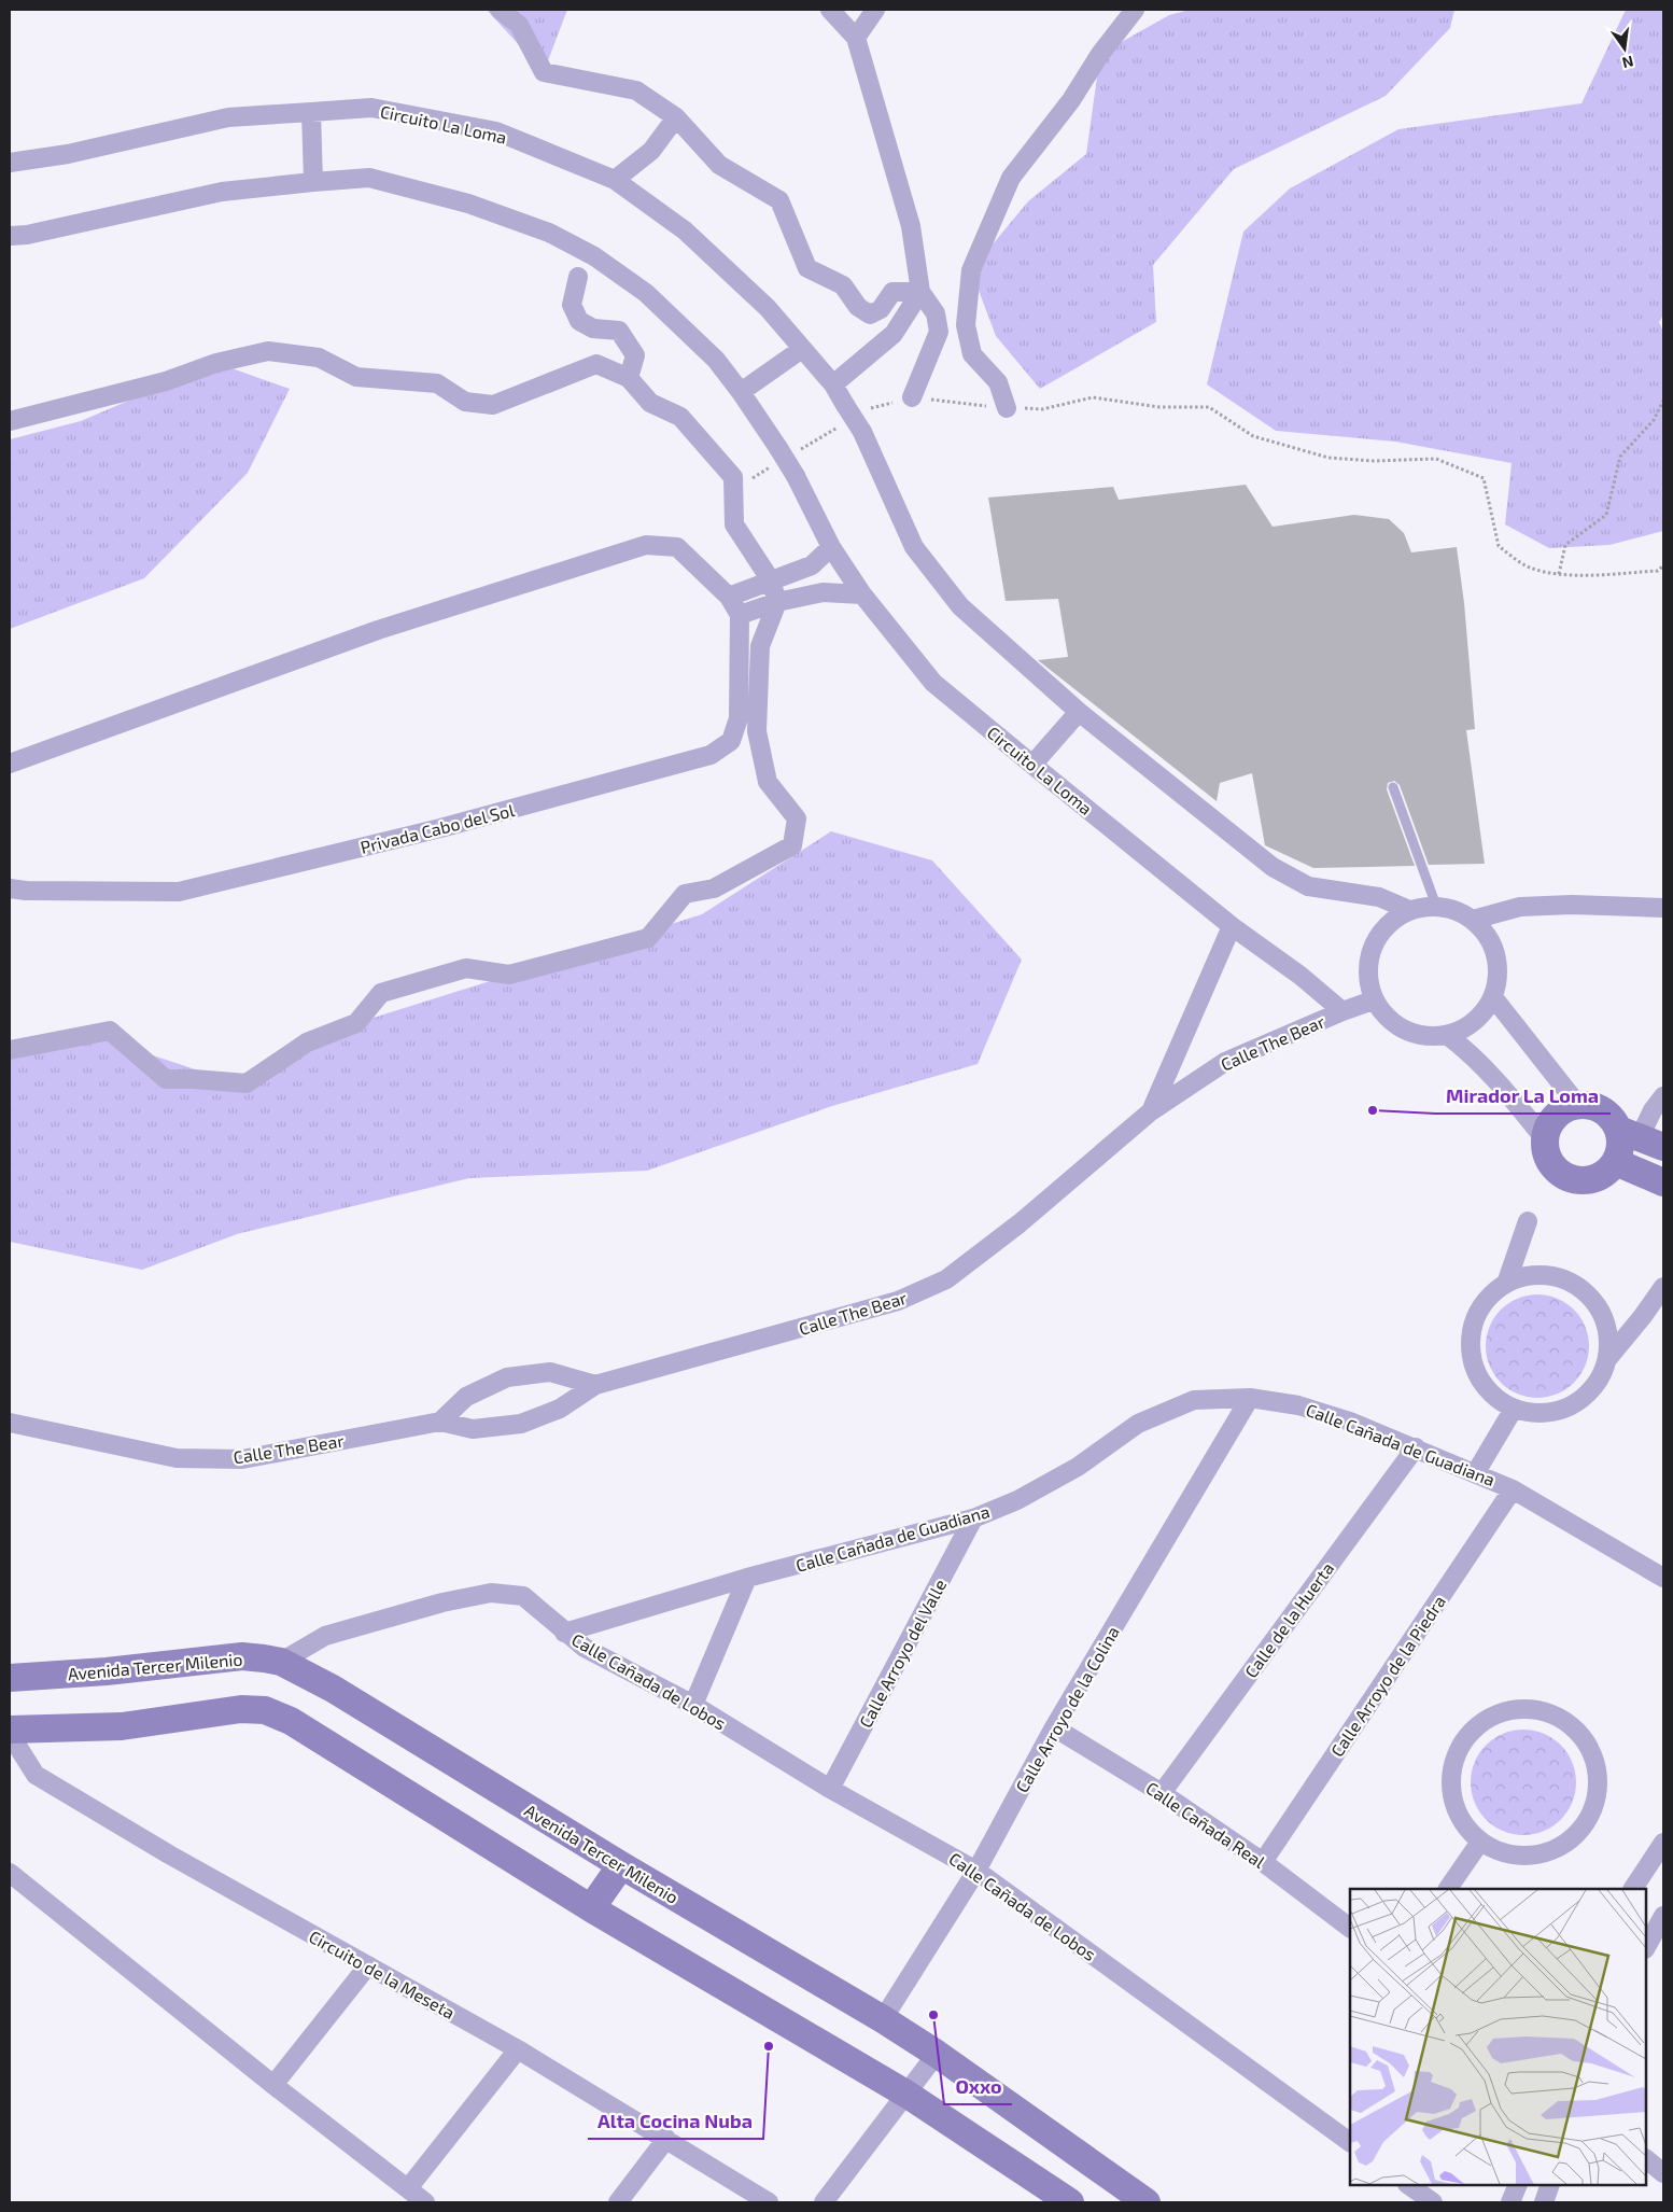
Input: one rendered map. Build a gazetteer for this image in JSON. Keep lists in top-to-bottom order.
{
  "streets": {
    "street": [
      "Circuito La Loma",
      "Privada Cabo del Sol",
      "Calle The Bear",
      "Calle Cañada de Guadiana",
      "Calle de la Huerta",
      "Calle Arroyo del Valle",
      "Avenida Tercer Milenio",
      "Calle Arroyo de la Piedra",
      "Calle Cañada de Lobos",
      "Calle Arroyo de la Colina",
      "Calle Cañada Real",
      "Circuito de la Meseta"
    ]
  },
  "crossings": [
    ["Circuito La Loma", "Calle The Bear"],
    ["Calle Cañada de Guadiana", "Calle de la Huerta"],
    ["Calle Cañada de Guadiana", "Calle Arroyo del Valle"],
    ["Calle Cañada de Guadiana", "Calle Arroyo de la Piedra"],
    ["Calle Cañada de Guadiana", "Calle Cañada de Lobos"],
    ["Calle Cañada de Guadiana", "Calle Arroyo de la Colina"],
    ["Calle de la Huerta", "Calle Cañada Real"],
    ["Calle Arroyo del Valle", "Calle Cañada de Lobos"],
    ["Avenida Tercer Milenio", "Calle Arroyo de la Colina"],
    ["Calle Arroyo de la Piedra", "Calle Cañada Real"],
    ["Calle Cañada de Lobos", "Calle Arroyo de la Colina"],
    ["Calle Arroyo de la Colina", "Calle Cañada Real"]
  ],
  "places": ["Mirador La Loma", "Oxxo", "Alta Cocina Nuba"],
  "north": "bottom"
}
